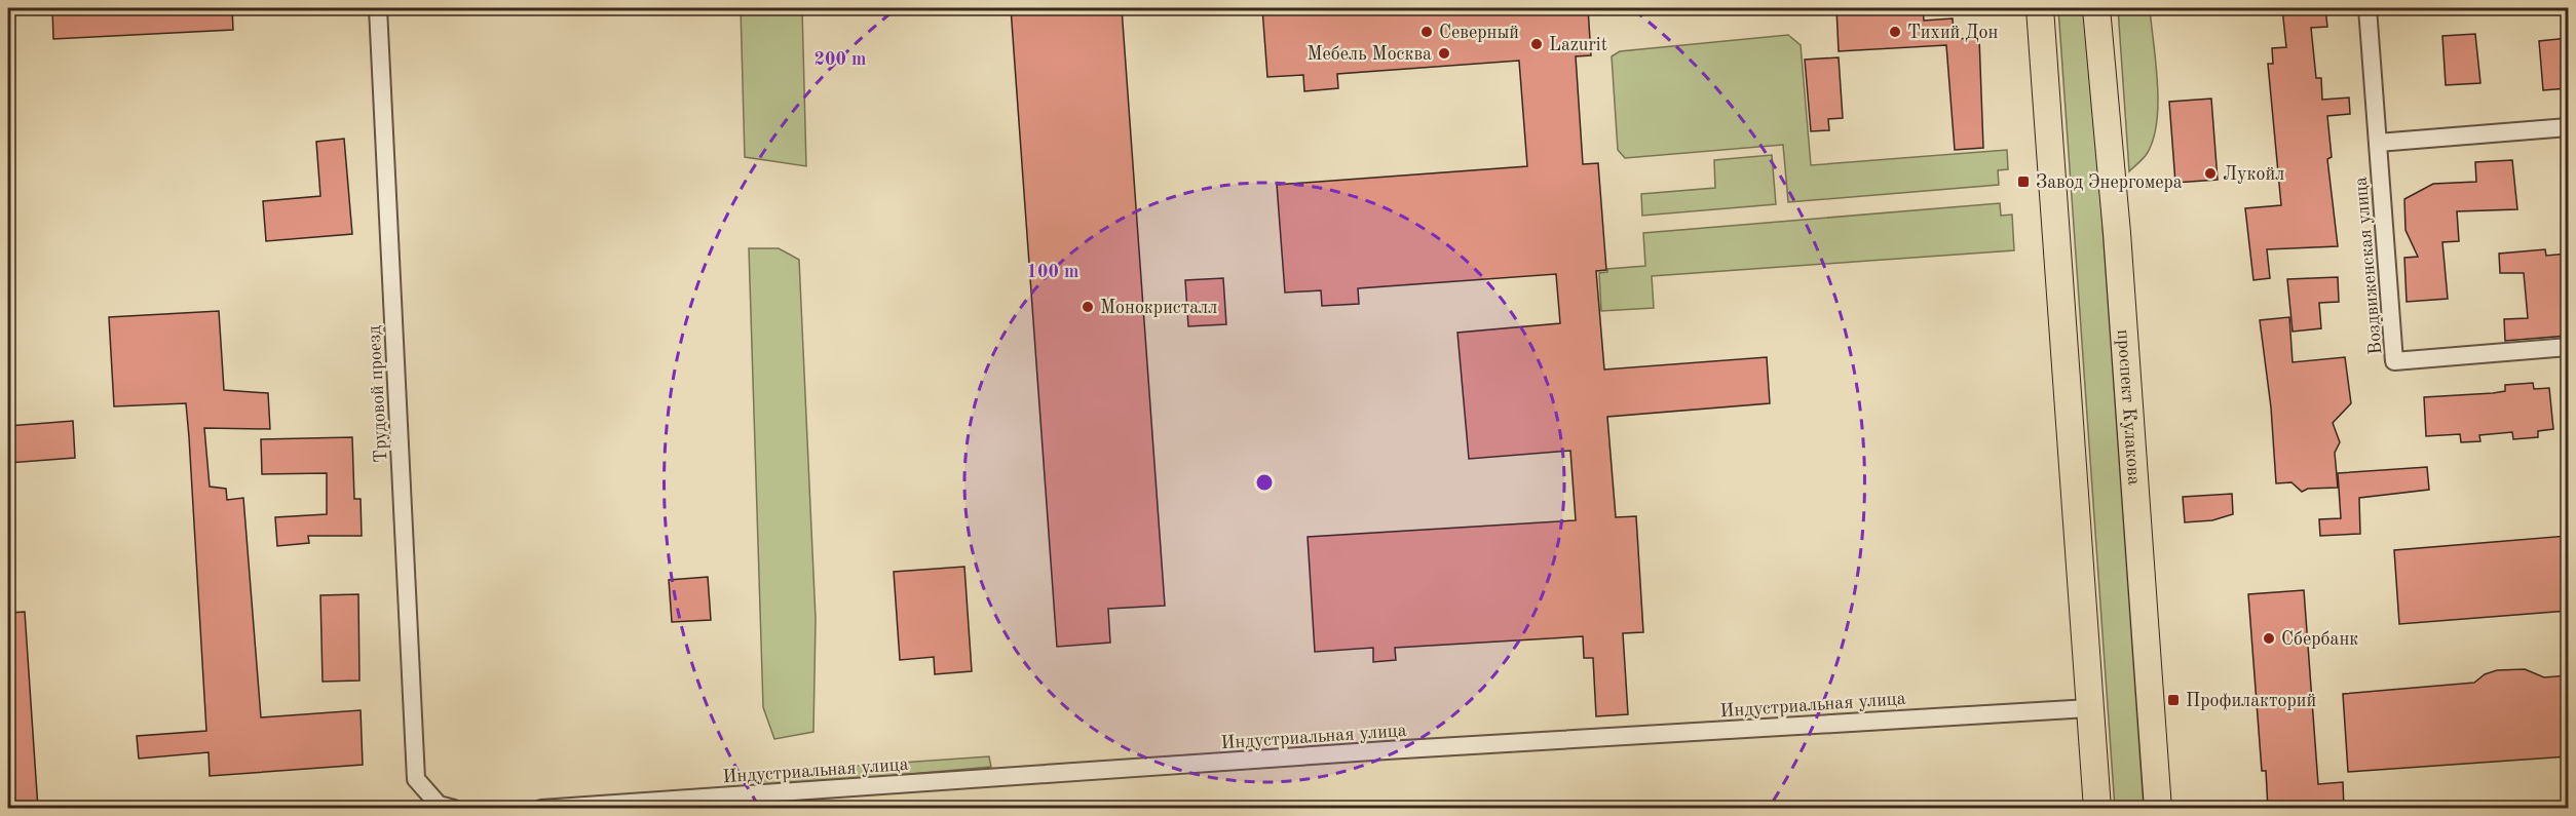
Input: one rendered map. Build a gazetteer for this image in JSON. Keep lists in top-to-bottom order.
{
  "streets": {
    "main road": ["проспект Кулакова"],
    "street": ["Воздвиженская улица", "Трудовой проезд", "Индустриальная улица"]
  },
  "places": {
    "other": [
      "Северный",
      "Тихий Дон",
      "Lazurit",
      "Мебель Москва",
      "Лукойл",
      "Монокристалл",
      "Сбербанк"
    ],
    "transit": ["Завод Энергомера", "Профилакторий"]
  },
  "rings": ["200 m", "100 m"]
}
